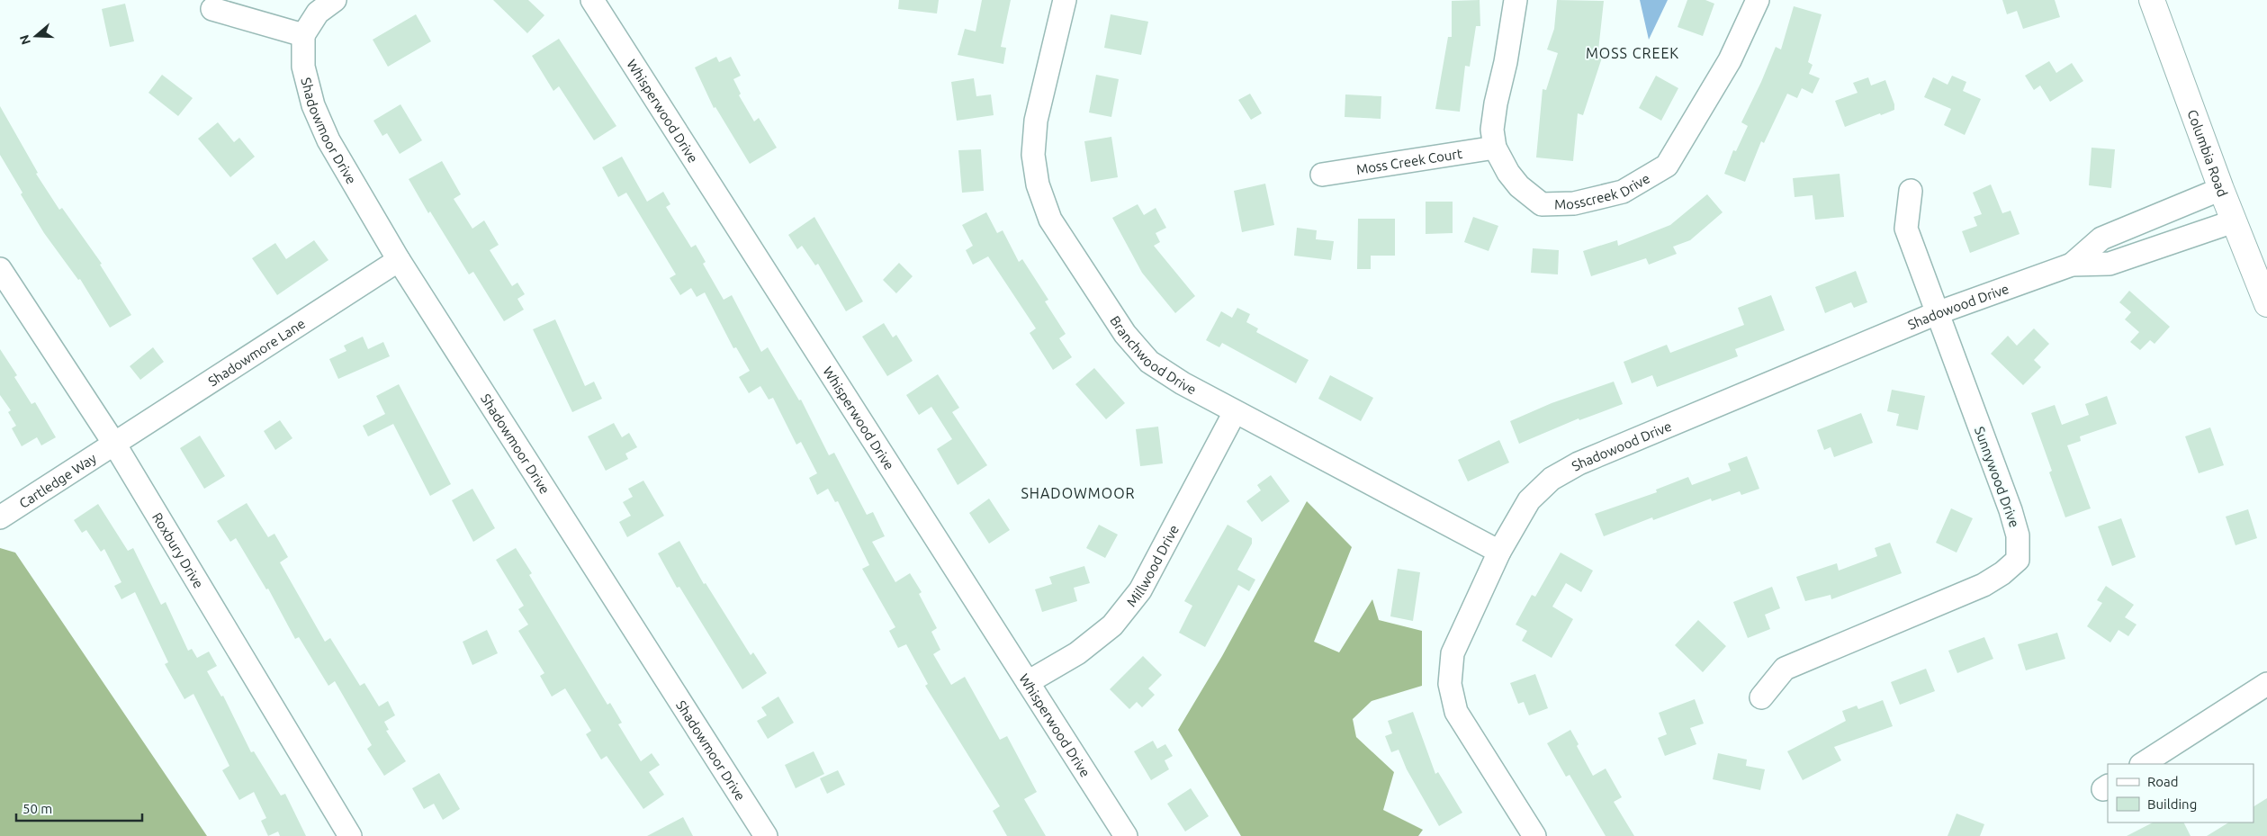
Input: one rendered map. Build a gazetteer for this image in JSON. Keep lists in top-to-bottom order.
{
  "streets": {
    "main road": ["Columbia Road"],
    "street": [
      "Whisperwood Drive",
      "Shadowmoor Drive",
      "Moss Creek Court",
      "Mosscreek Drive",
      "Shadowood Drive",
      "Shadowmore Lane",
      "Branchwood Drive",
      "Sunnywood Drive",
      "Cartledge Way",
      "Roxbury Drive",
      "Millwood Drive"
    ]
  },
  "crossings": [
    ["Whisperwood Drive", "Millwood Drive"],
    ["Shadowmoor Drive", "Shadowmore Lane"],
    ["Columbia Road", "Shadowood Drive"],
    ["Moss Creek Court", "Mosscreek Drive"],
    ["Shadowood Drive", "Branchwood Drive"],
    ["Shadowood Drive", "Sunnywood Drive"],
    ["Shadowmore Lane", "Cartledge Way"],
    ["Shadowmore Lane", "Roxbury Drive"],
    ["Branchwood Drive", "Millwood Drive"],
    ["Cartledge Way", "Roxbury Drive"]
  ],
  "districts": ["MOSS CREEK", "SHADOWMOOR"],
  "legend": ["Road", "Building"],
  "scale_bar": "50 m",
  "north": "left"
}
